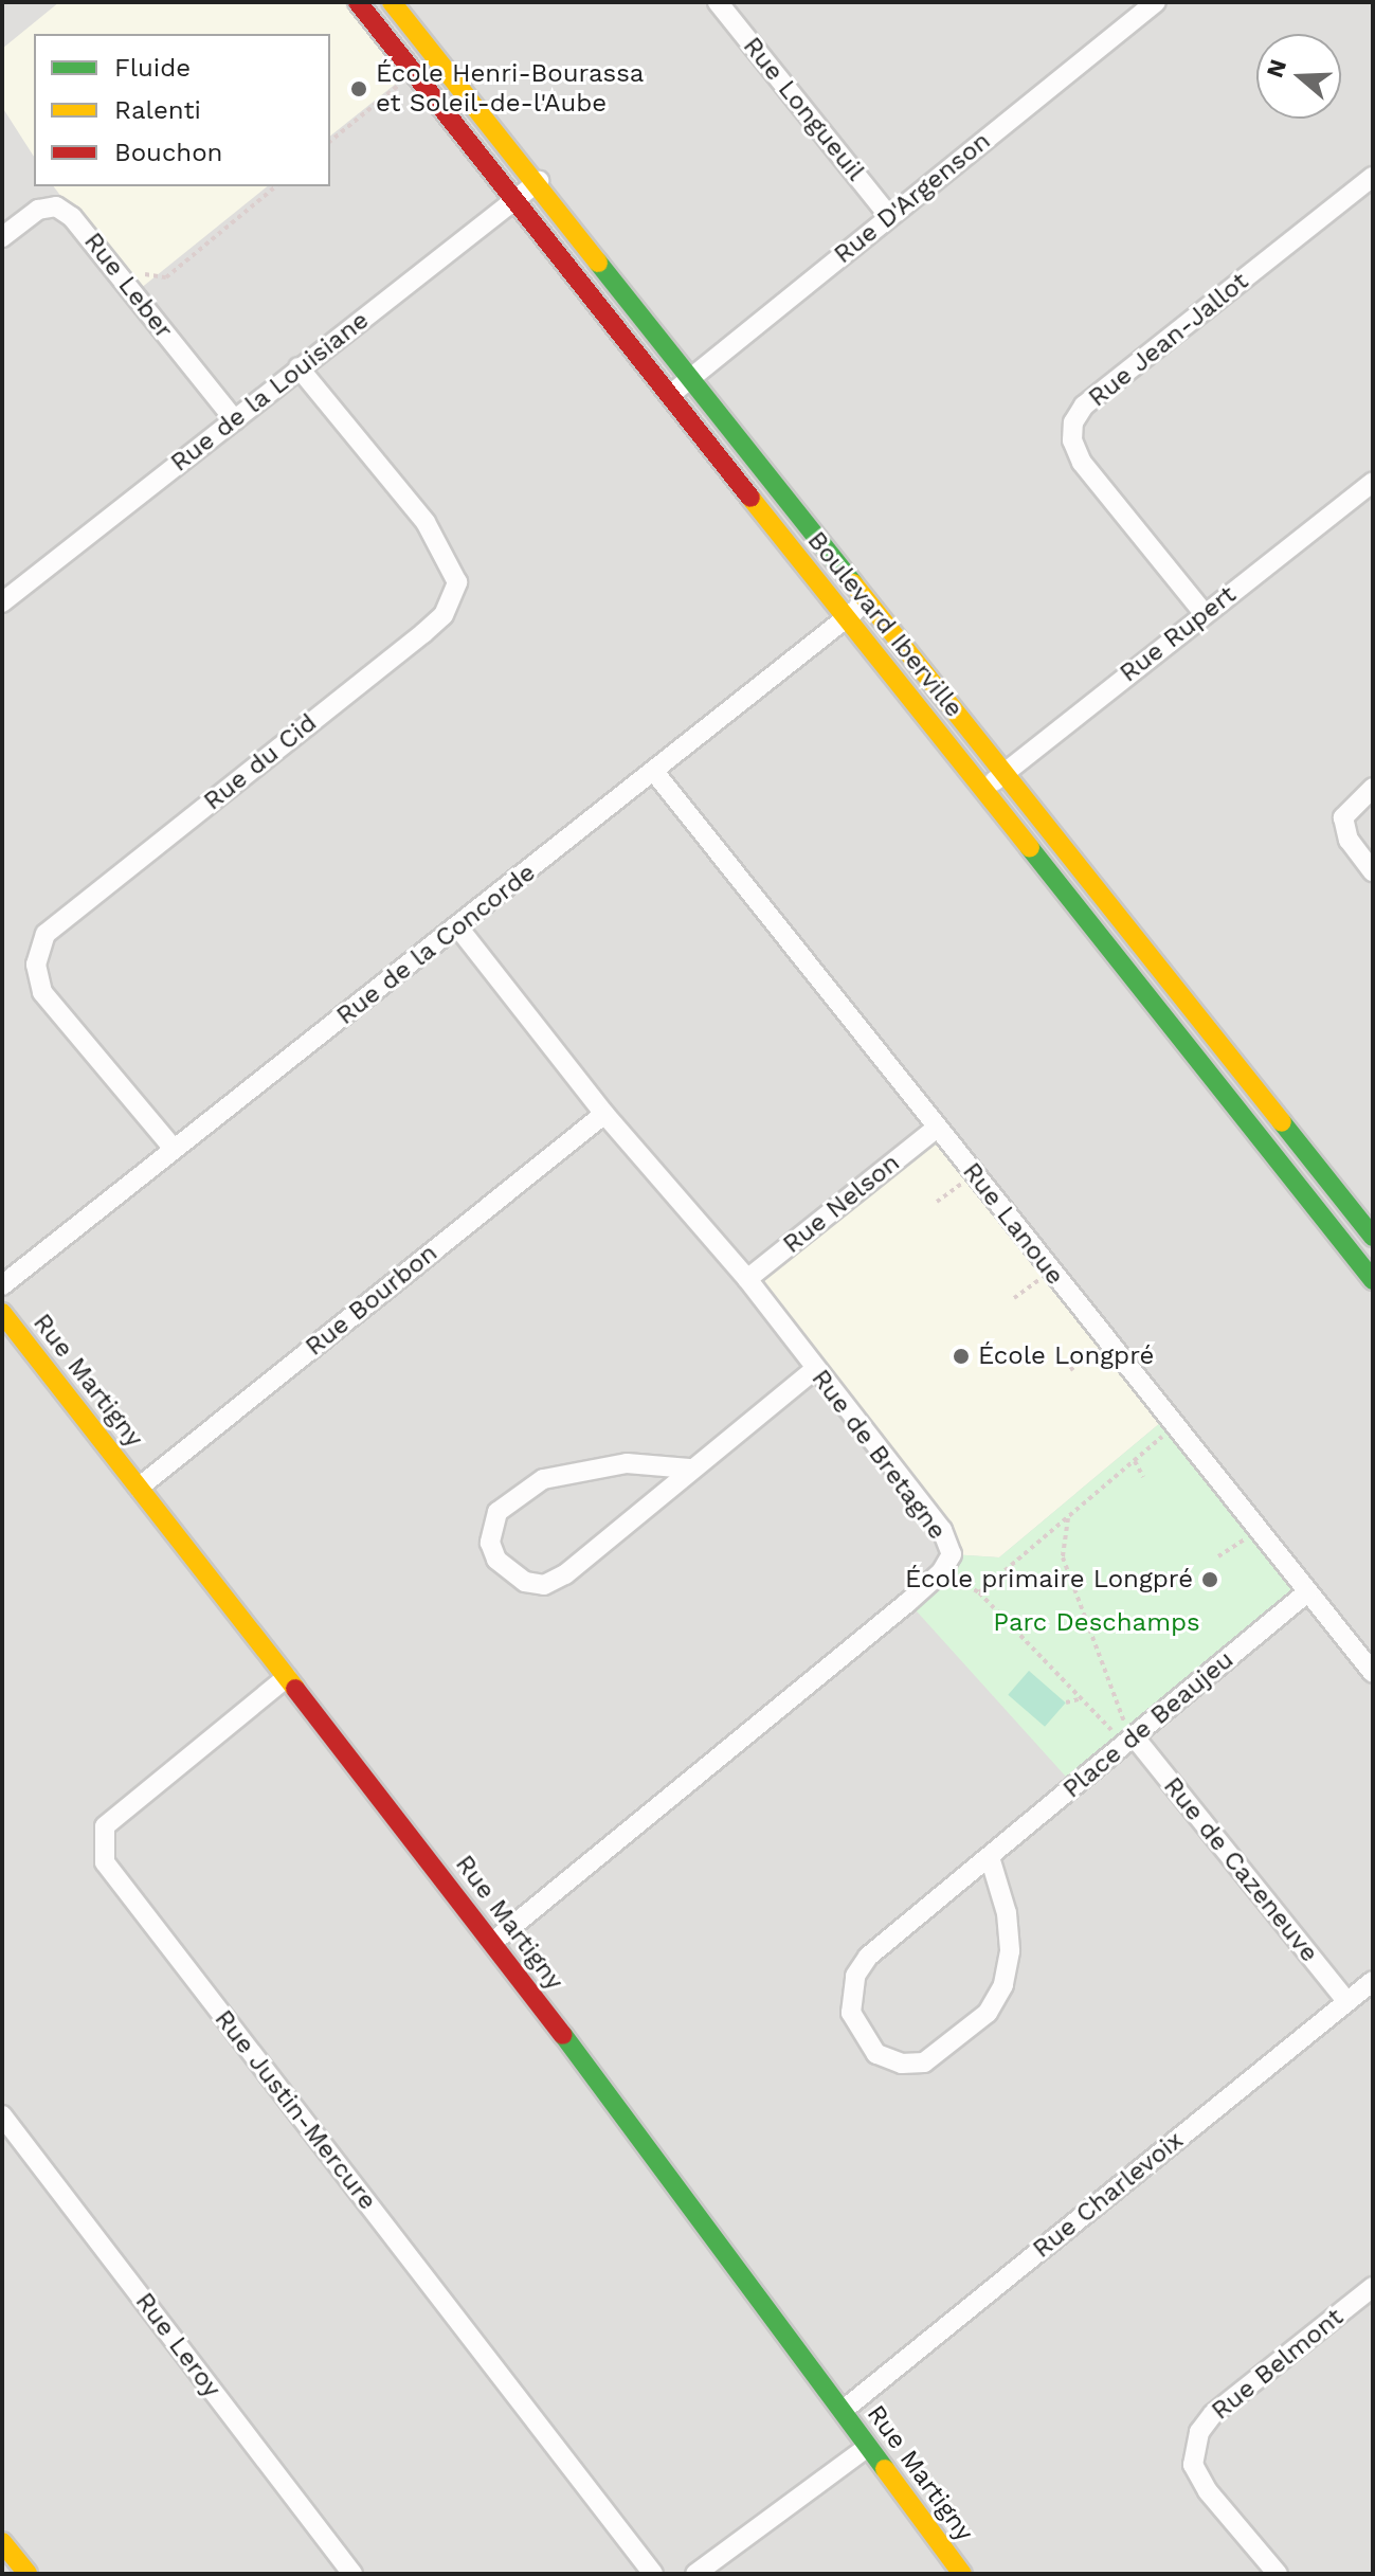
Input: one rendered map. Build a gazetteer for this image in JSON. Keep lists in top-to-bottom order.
{
  "streets": {
    "street": [
      "Rue Longueuil",
      "Rue D'Argenson",
      "Rue Leber",
      "Rue Jean-Jallot",
      "Rue de la Louisiane",
      "Boulevard Iberville",
      "Rue Rupert",
      "Rue du Cid",
      "Rue de la Concorde",
      "Rue Nelson",
      "Rue Lanoue",
      "Rue Bourbon",
      "Rue Martigny",
      "Rue de Bretagne",
      "Place de Beaujeu",
      "Rue de Cazeneuve",
      "Rue Justin-Mercure",
      "Rue Charlevoix",
      "Rue Leroy",
      "Rue Belmont"
    ]
  },
  "crossings": [
    ["Rue Longueuil", "Rue D'Argenson"],
    ["Rue D'Argenson", "Boulevard Iberville"],
    ["Rue Leber", "Rue de la Louisiane"],
    ["Rue Jean-Jallot", "Rue Rupert"],
    ["Rue de la Louisiane", "Boulevard Iberville"],
    ["Rue de la Louisiane", "Rue du Cid"],
    ["Boulevard Iberville", "Rue Rupert"],
    ["Boulevard Iberville", "Rue de la Concorde"],
    ["Rue du Cid", "Rue de la Concorde"],
    ["Rue de la Concorde", "Rue Lanoue"],
    ["Rue de la Concorde", "Rue de Bretagne"],
    ["Rue Nelson", "Rue Lanoue"],
    ["Rue Nelson", "Rue de Bretagne"],
    ["Rue Lanoue", "Place de Beaujeu"],
    ["Rue Bourbon", "Rue Martigny"],
    ["Rue Bourbon", "Rue de Bretagne"],
    ["Rue Martigny", "Rue de Bretagne"],
    ["Rue Martigny", "Rue Justin-Mercure"],
    ["Rue Martigny", "Rue Charlevoix"],
    ["Place de Beaujeu", "Rue de Cazeneuve"],
    ["Rue de Cazeneuve", "Rue Charlevoix"]
  ],
  "parks": ["Parc Deschamps"],
  "places": ["École Henri-Bourassa et Soleil-de-l'Aube", "École Longpré", "École primaire Longpré"],
  "legend": ["Fluide", "Ralenti", "Bouchon"],
  "north": "left"
}
